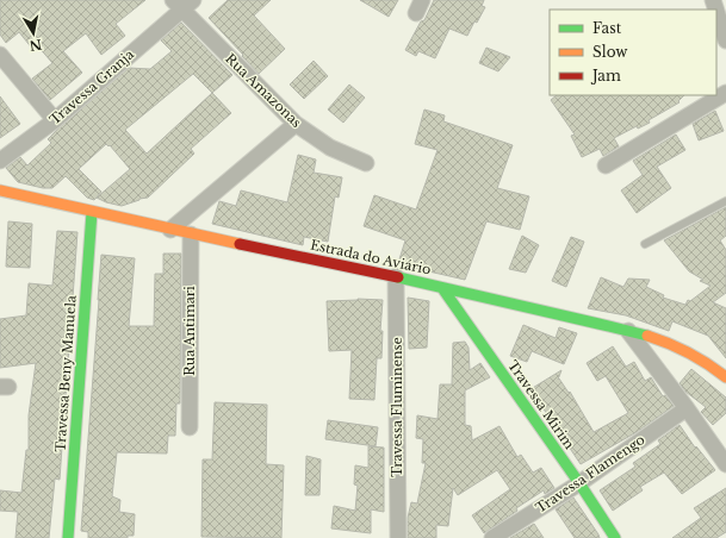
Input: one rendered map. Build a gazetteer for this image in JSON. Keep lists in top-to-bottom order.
{
  "streets": {
    "street": [
      "Travessa Granja",
      "Rua Amazonas",
      "Estrada do Aviário",
      "Rua Antimari",
      "Travessa Beny Manuela",
      "Travessa Mirim",
      "Travessa Fluminense",
      "Travessa Flamengo"
    ]
  },
  "crossings": [
    ["Travessa Granja", "Rua Amazonas"],
    ["Estrada do Aviário", "Rua Antimari"],
    ["Estrada do Aviário", "Travessa Beny Manuela"],
    ["Estrada do Aviário", "Travessa Mirim"],
    ["Estrada do Aviário", "Travessa Fluminense"],
    ["Travessa Mirim", "Travessa Flamengo"]
  ],
  "legend": ["Fast", "Slow", "Jam"],
  "north": "bottom"
}
